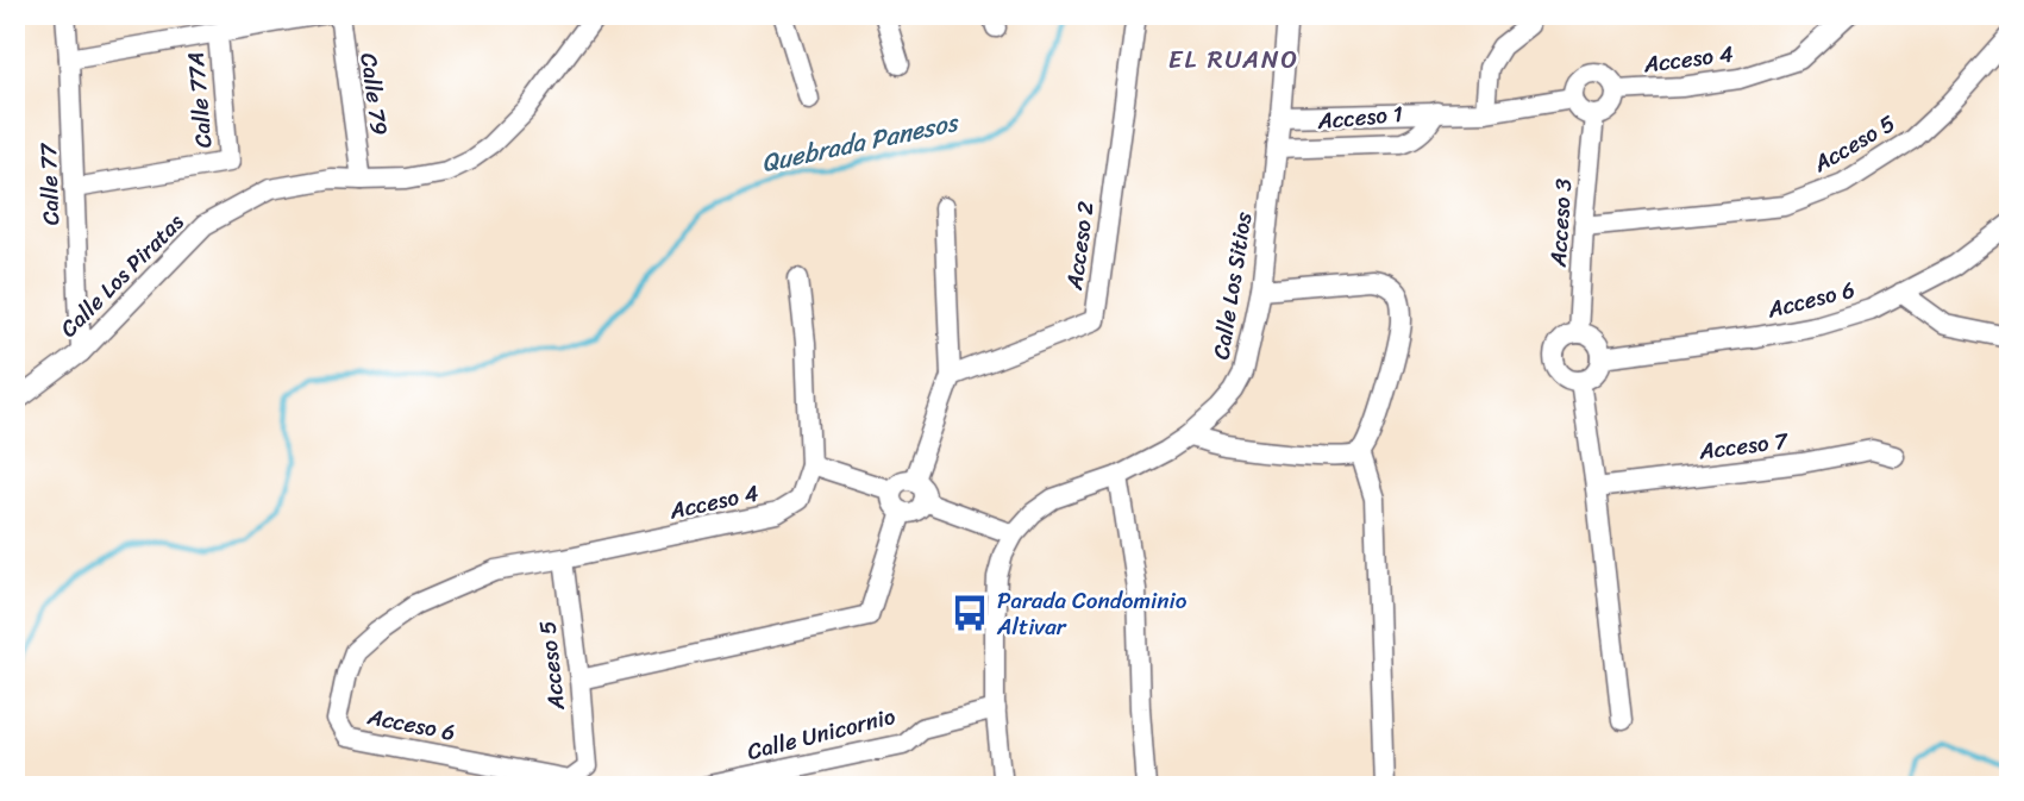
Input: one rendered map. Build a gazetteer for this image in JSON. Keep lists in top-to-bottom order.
{
  "streets": {
    "street": [
      "Acceso 4",
      "Calle 79",
      "Calle 77A",
      "Acceso 1",
      "Acceso 5",
      "Calle 77",
      "Acceso 3",
      "Acceso 2",
      "Calle Los Piratas",
      "Calle Los Sitios",
      "Acceso 6",
      "Acceso 7",
      "Calle Unicornio"
    ]
  },
  "crossings": [
    ["Acceso 4", "Acceso 1"],
    ["Acceso 4", "Acceso 5"],
    ["Acceso 4", "Acceso 3"],
    ["Acceso 4", "Acceso 6"],
    ["Calle 79", "Calle Los Piratas"],
    ["Calle 77A", "Calle 77"],
    ["Acceso 1", "Acceso 3"],
    ["Acceso 1", "Calle Los Sitios"],
    ["Acceso 5", "Acceso 3"],
    ["Acceso 5", "Acceso 6"],
    ["Calle 77", "Calle Los Piratas"],
    ["Acceso 3", "Acceso 6"],
    ["Calle Los Sitios", "Calle Unicornio"]
  ],
  "districts": ["EL RUANO"],
  "water": ["Quebrada Panesos"],
  "places": {
    "bus stop": ["Parada Condominio Altivar"]
  }
}
